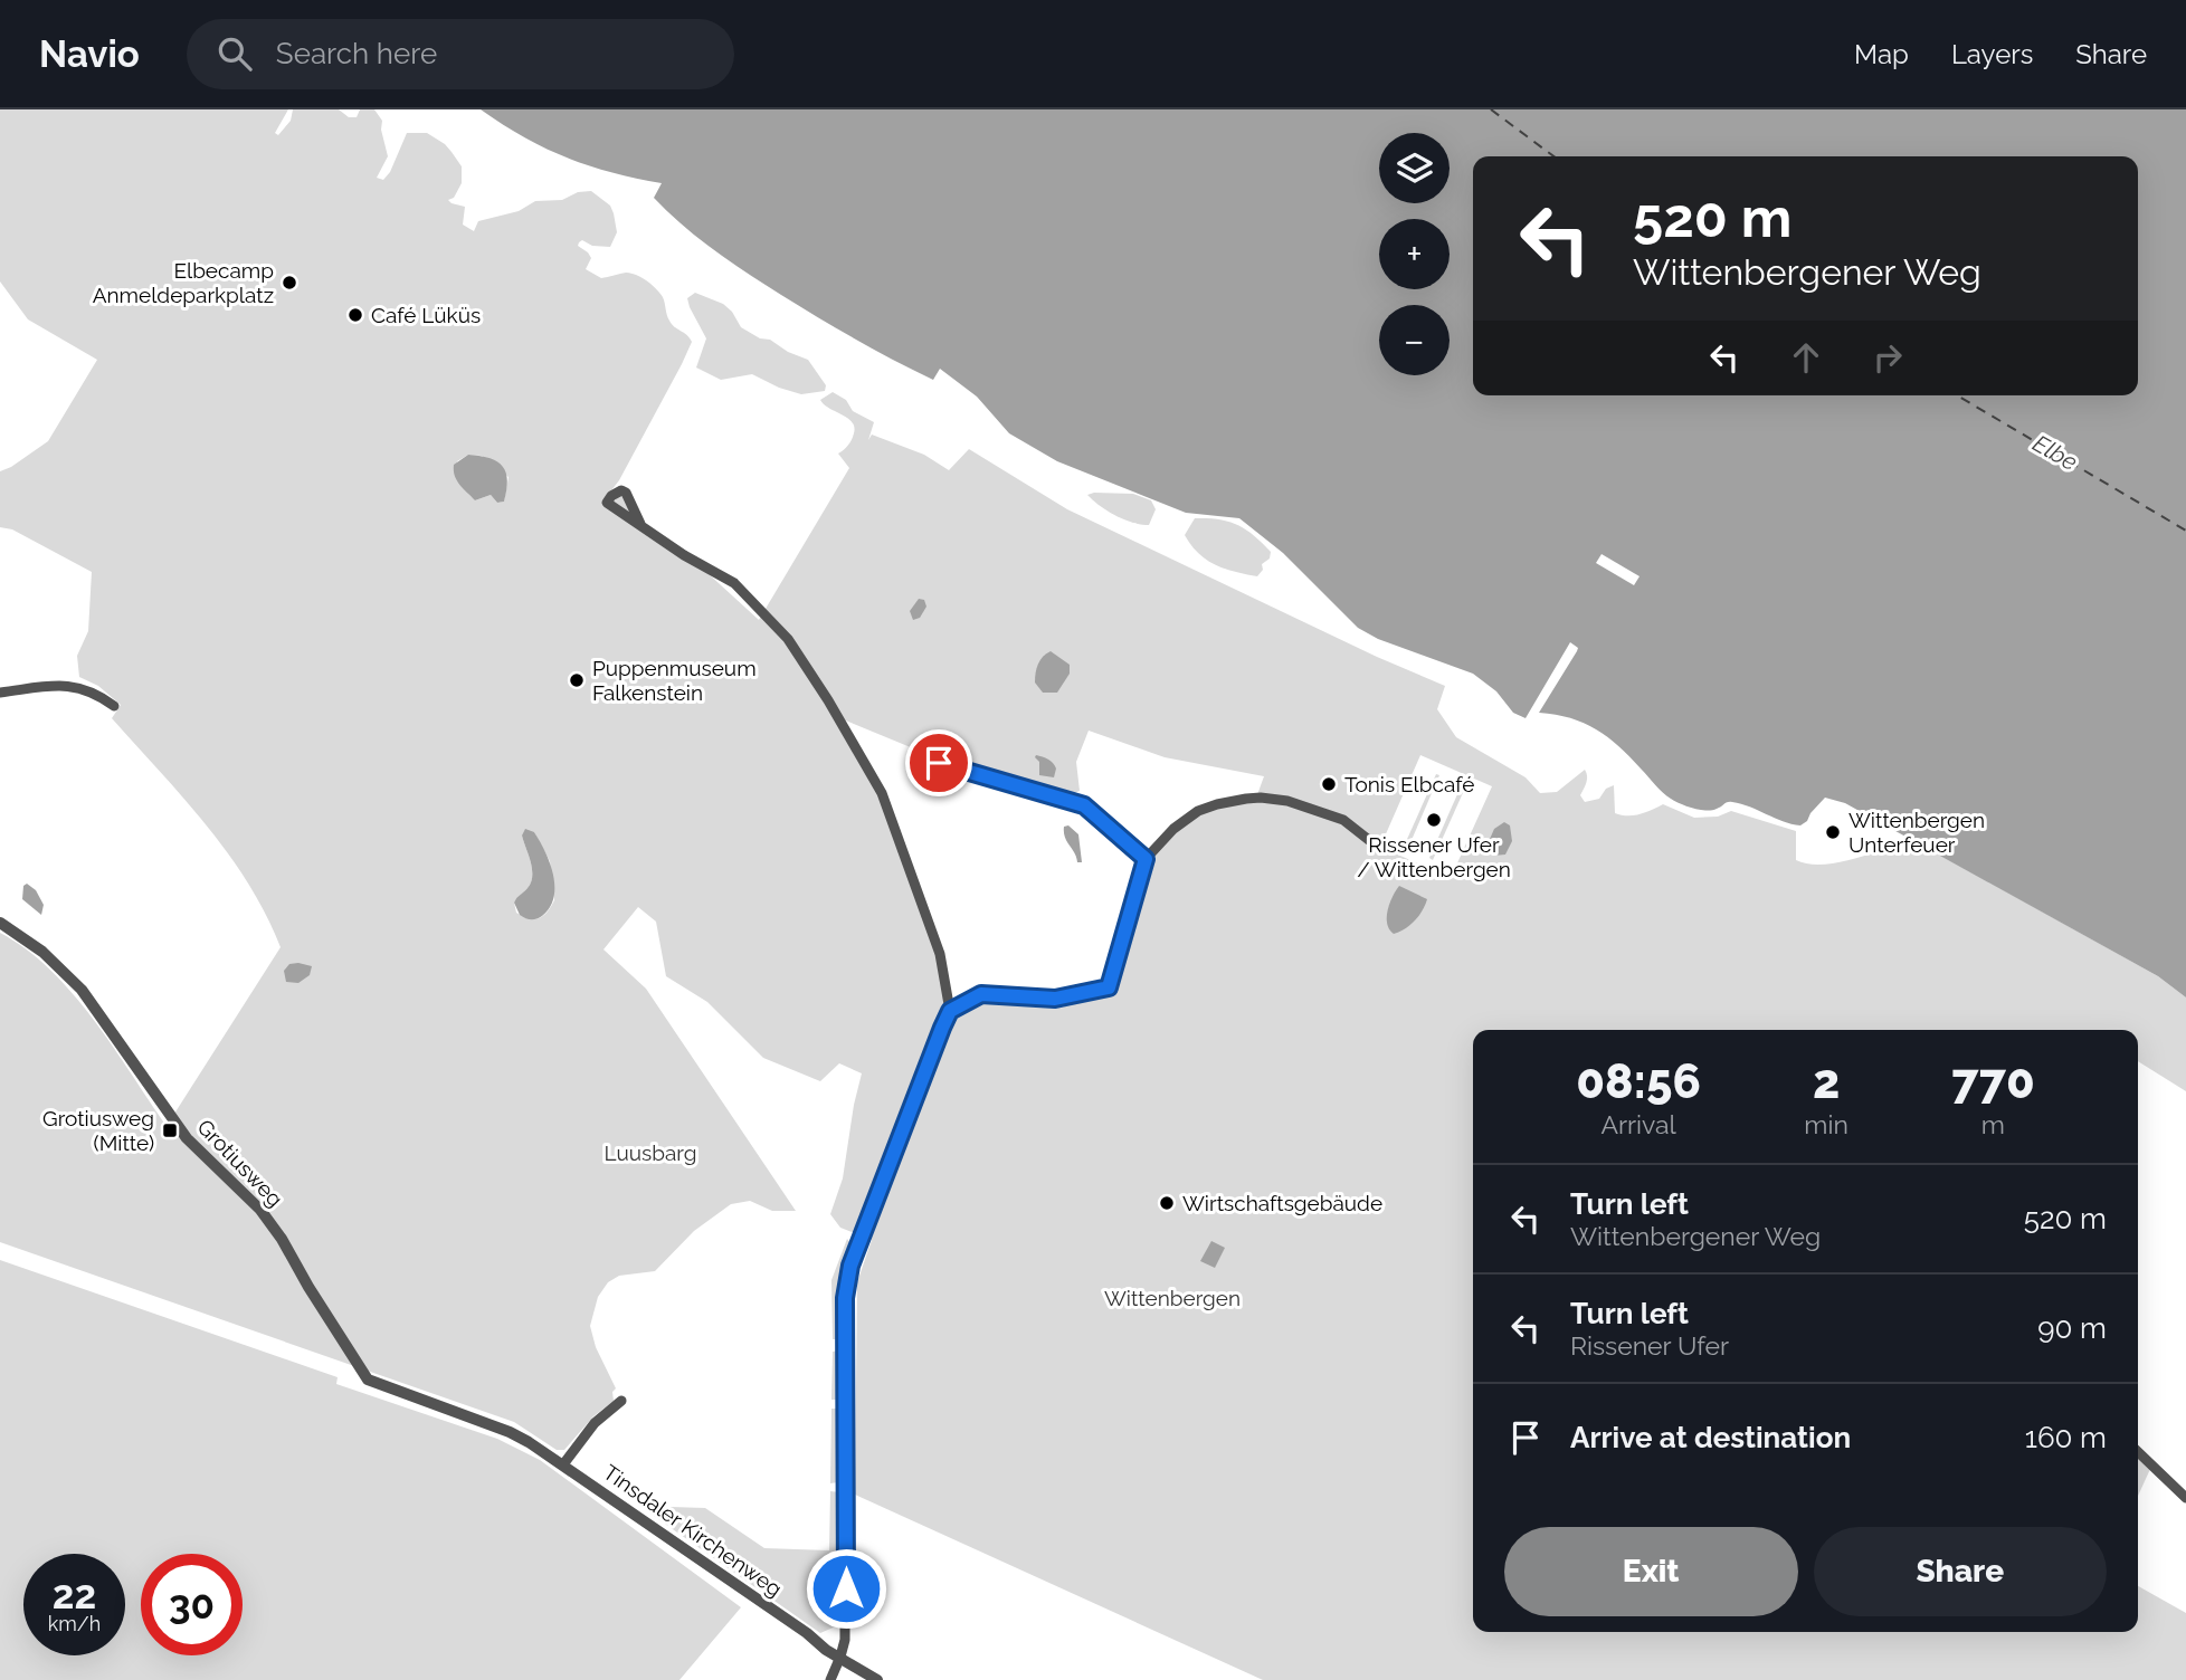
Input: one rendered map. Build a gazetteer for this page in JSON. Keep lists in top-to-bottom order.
{
  "streets": {
    "street": ["Grotiusweg", "Tinsdaler Kirchenweg"]
  },
  "crossings": [
    ["Grotiusweg", "Tinsdaler Kirchenweg"]
  ],
  "water": ["Elbe"],
  "parks": ["Luusbarg", "Wittenbergen"],
  "places": {
    "other": [
      "Elbecamp Anmeldeparkplatz",
      "Café Lüküs",
      "Puppenmuseum Falkenstein",
      "Tonis Elbcafé",
      "Rissener Ufer / Wittenbergen",
      "Wittenbergen Unterfeuer",
      "Wirtschaftsgebäude"
    ],
    "transit": ["Grotiusweg (Mitte)"]
  },
  "page": {
    "header": "Navio",
    "search": "Search here",
    "nav": ["Map", "Layers", "Share"],
    "map_buttons": ["+", "−"],
    "turn": ["520 m", "Wittenbergener Weg"],
    "eta": [
      "08:56",
      "Arrival",
      "2",
      "min",
      "770",
      "m"
    ],
    "list": [
      {
        "name": "Turn left",
        "note": "Wittenbergener Weg",
        "value": "520 m"
      },
      {
        "name": "Turn left",
        "note": "Rissener Ufer",
        "value": "90 m"
      },
      {
        "name": "Arrive at destination",
        "value": "160 m"
      }
    ],
    "buttons": ["Exit", "Share"],
    "speed": "22 km/h",
    "limit": "30"
  }
}
